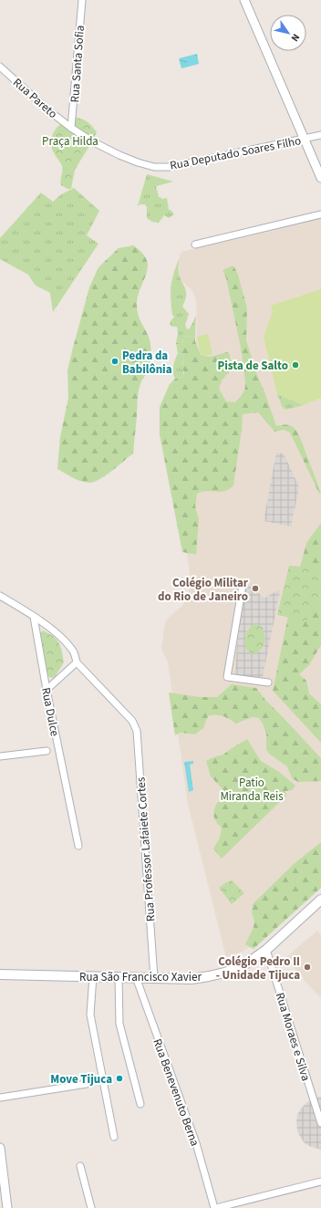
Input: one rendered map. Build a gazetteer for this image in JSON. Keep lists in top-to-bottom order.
{
  "streets": {
    "main road": ["Rua São Francisco Xavier"],
    "street": [
      "Rua Santa Sofia",
      "Rua Pareto",
      "Rua Deputado Soares Filho",
      "Rua Dulce",
      "Rua Professor Lafaiete Cortes",
      "Rua Moraes e Silva",
      "Rua Benevenuto Berna"
    ]
  },
  "crossings": [
    ["Rua Santa Sofia", "Rua Pareto"],
    ["Rua Santa Sofia", "Rua Deputado Soares Filho"],
    ["Rua Pareto", "Rua Deputado Soares Filho"],
    ["Rua Professor Lafaiete Cortes", "Rua São Francisco Xavier"],
    ["Rua São Francisco Xavier", "Rua Moraes e Silva"],
    ["Rua São Francisco Xavier", "Rua Benevenuto Berna"]
  ],
  "parks": ["Praça Hilda", "Patio Miranda Reis"],
  "places": [
    "Pedra da Babilônia",
    "Pista de Salto",
    "Colégio Militar do Rio de Janeiro",
    "Colégio Pedro II - Unidade Tijuca",
    "Move Tijuca"
  ],
  "north": "bottom right"
}
